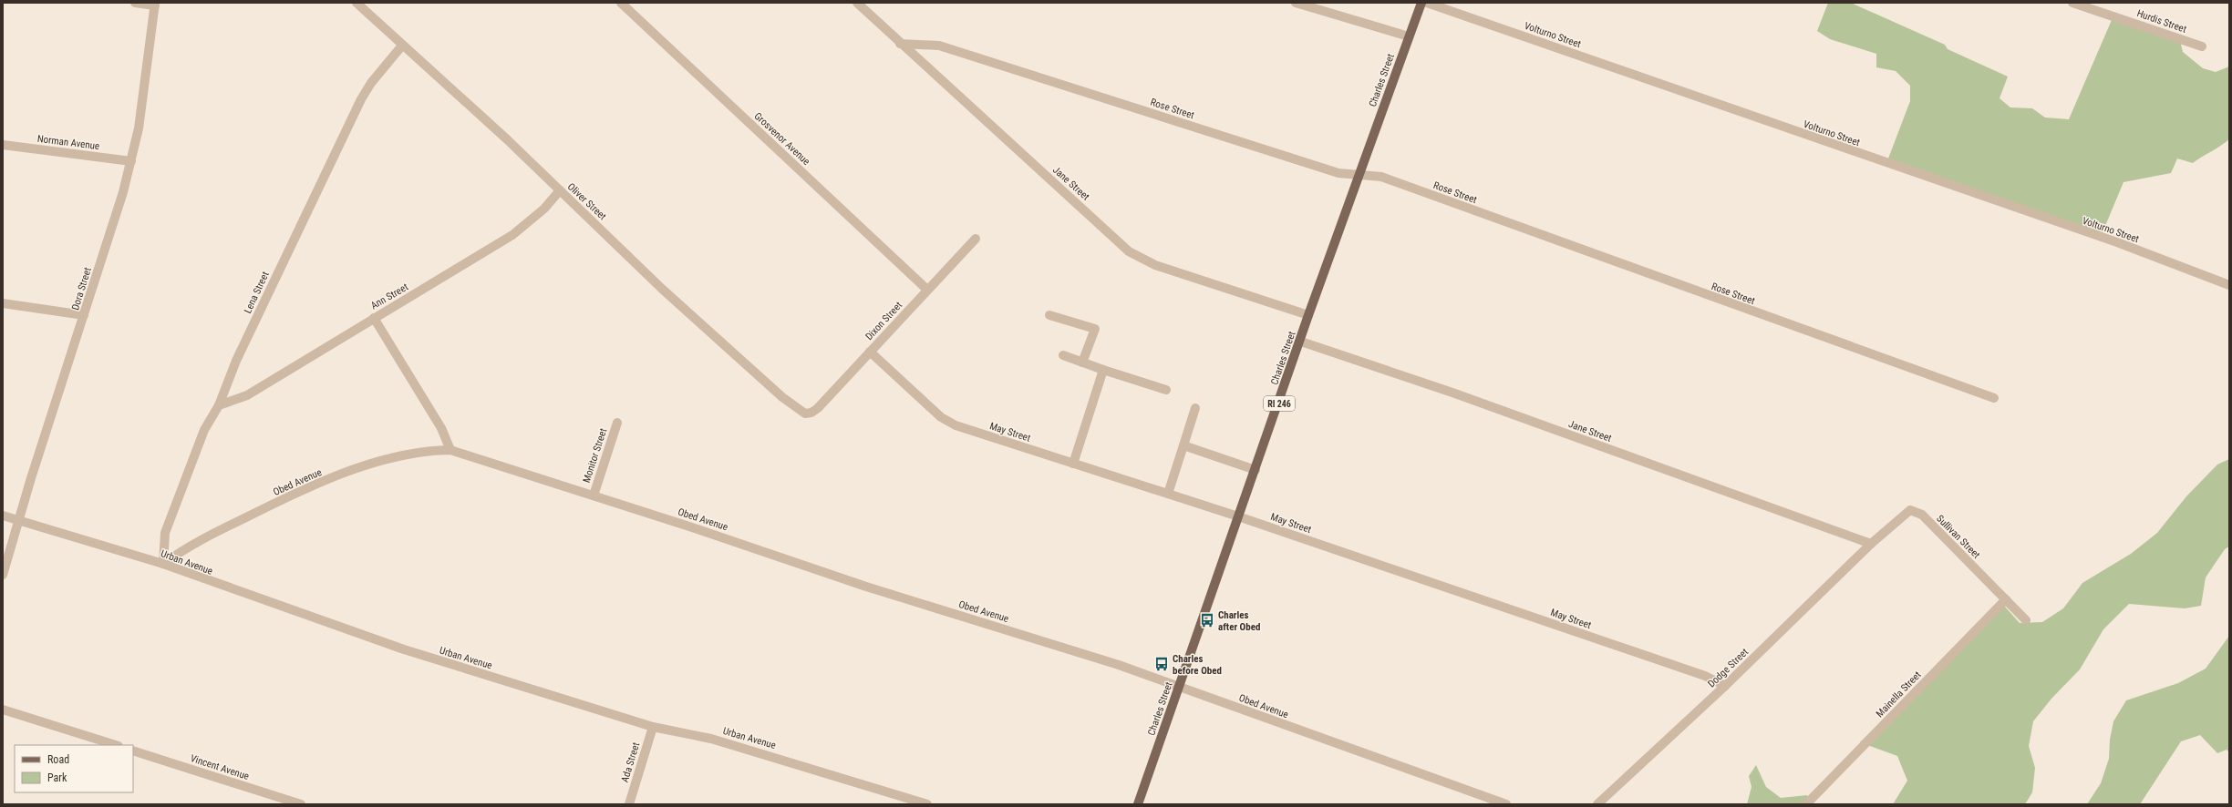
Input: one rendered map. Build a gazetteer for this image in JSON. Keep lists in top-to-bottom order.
{
  "streets": {
    "main road": ["Charles Street", "RI 246"],
    "street": [
      "Hurdis Street",
      "Volturno Street",
      "Rose Street",
      "Grosvenor Avenue",
      "Norman Avenue",
      "Jane Street",
      "Oliver Street",
      "Dora Street",
      "Lena Street",
      "Ann Street",
      "Dixon Street",
      "May Street",
      "Monitor Street",
      "Obed Avenue",
      "Sullivan Street",
      "Urban Avenue",
      "Dodge Street",
      "Mainella Street",
      "Ada Street",
      "Vincent Avenue"
    ]
  },
  "crossings": [
    ["Charles Street", "Rose Street"],
    ["Charles Street", "Jane Street"],
    ["Charles Street", "May Street"],
    ["Charles Street", "Obed Avenue"],
    ["Rose Street", "Jane Street"],
    ["Grosvenor Avenue", "Dixon Street"],
    ["Norman Avenue", "Dora Street"],
    ["Jane Street", "Sullivan Street"],
    ["Jane Street", "Dodge Street"],
    ["Oliver Street", "Lena Street"],
    ["Oliver Street", "Ann Street"],
    ["Oliver Street", "Dixon Street"],
    ["Dora Street", "Urban Avenue"],
    ["Lena Street", "Ann Street"],
    ["Lena Street", "Obed Avenue"],
    ["Lena Street", "Urban Avenue"],
    ["Dixon Street", "May Street"],
    ["May Street", "Dodge Street"],
    ["Monitor Street", "Obed Avenue"],
    ["Obed Avenue", "Urban Avenue"],
    ["Sullivan Street", "Dodge Street"],
    ["Sullivan Street", "Mainella Street"],
    ["Urban Avenue", "Ada Street"]
  ],
  "places": {
    "bus stop": ["Charles after Obed", "Charles before Obed"]
  },
  "legend": ["Road", "Park"]
}
